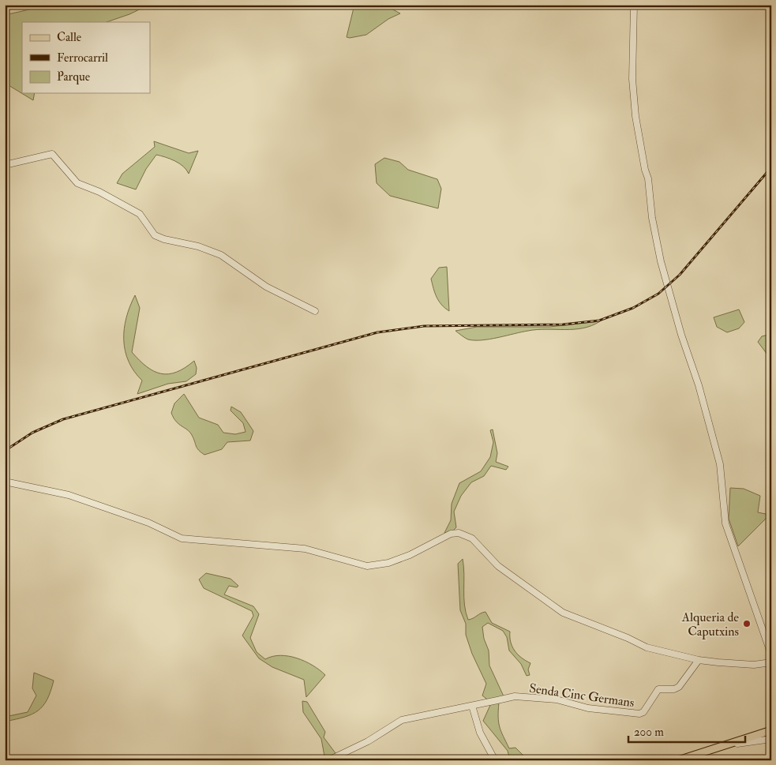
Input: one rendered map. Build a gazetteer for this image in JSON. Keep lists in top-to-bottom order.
{
  "streets": {
    "street": ["Senda Cinc Germans"]
  },
  "places": ["Alqueria de Caputxins"],
  "legend": ["Calle", "Ferrocarril", "Parque"],
  "scale_bar": "200 m"
}
